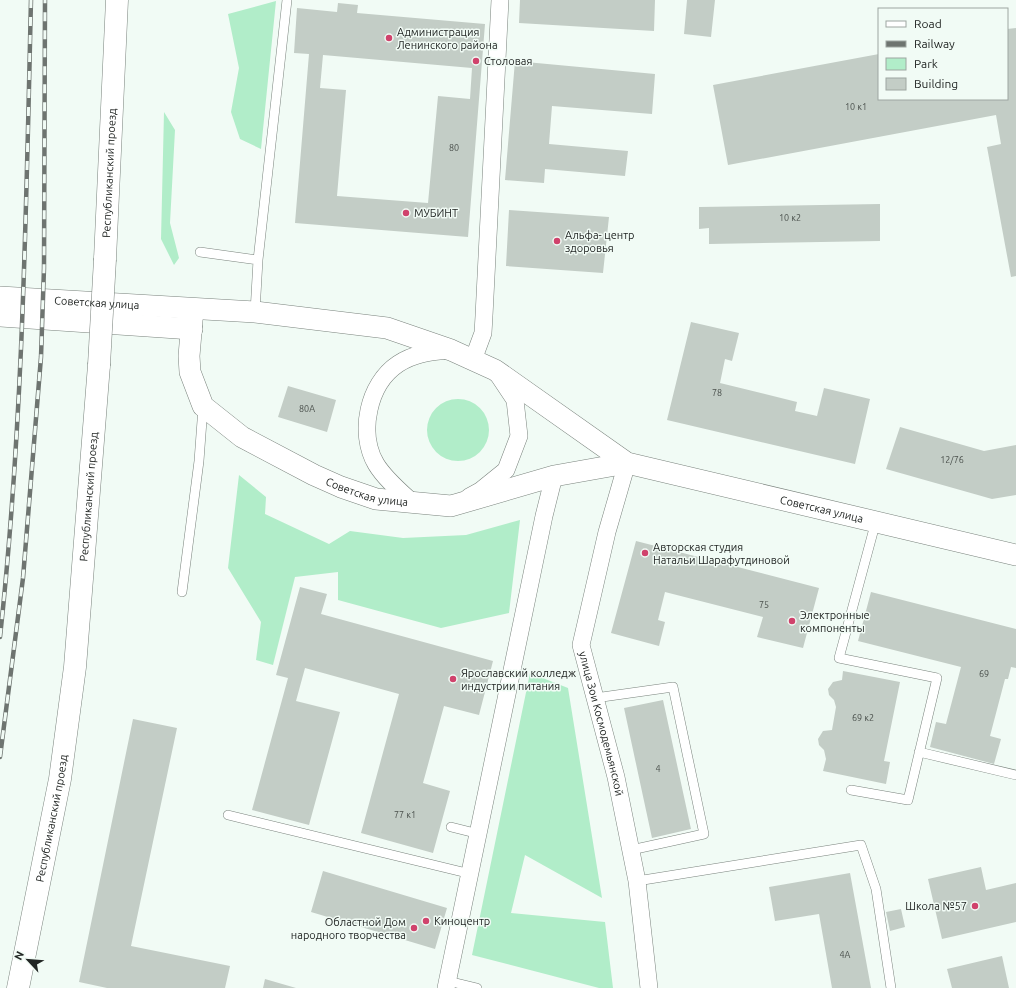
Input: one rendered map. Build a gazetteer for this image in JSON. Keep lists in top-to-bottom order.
{
  "streets": {
    "main road": ["Республиканский проезд"],
    "street": ["Советская улица", "улица Зои Космодемьянской"]
  },
  "crossings": [
    ["Советская улица", "улица Зои Космодемьянской"]
  ],
  "places": [
    "Администрация Ленинского района",
    "Столовая",
    "МУБИНТ",
    "Альфа- центр здоровья",
    "Авторская студия Натальи Шарафутдиновой",
    "Электронные компоненты",
    "Ярославский колледж индустрии питания",
    "Школа №57",
    "Киноцентр",
    "Областной Дом народного творчества"
  ],
  "house_numbers": [
    "10 к1",
    "80",
    "10 к2",
    "78",
    "80А",
    "12/76",
    "75",
    "69",
    "69 к2",
    "4",
    "77 к1",
    "4А"
  ],
  "legend": [
    "Road",
    "Railway",
    "Park",
    "Building"
  ],
  "north": "top left"
}
